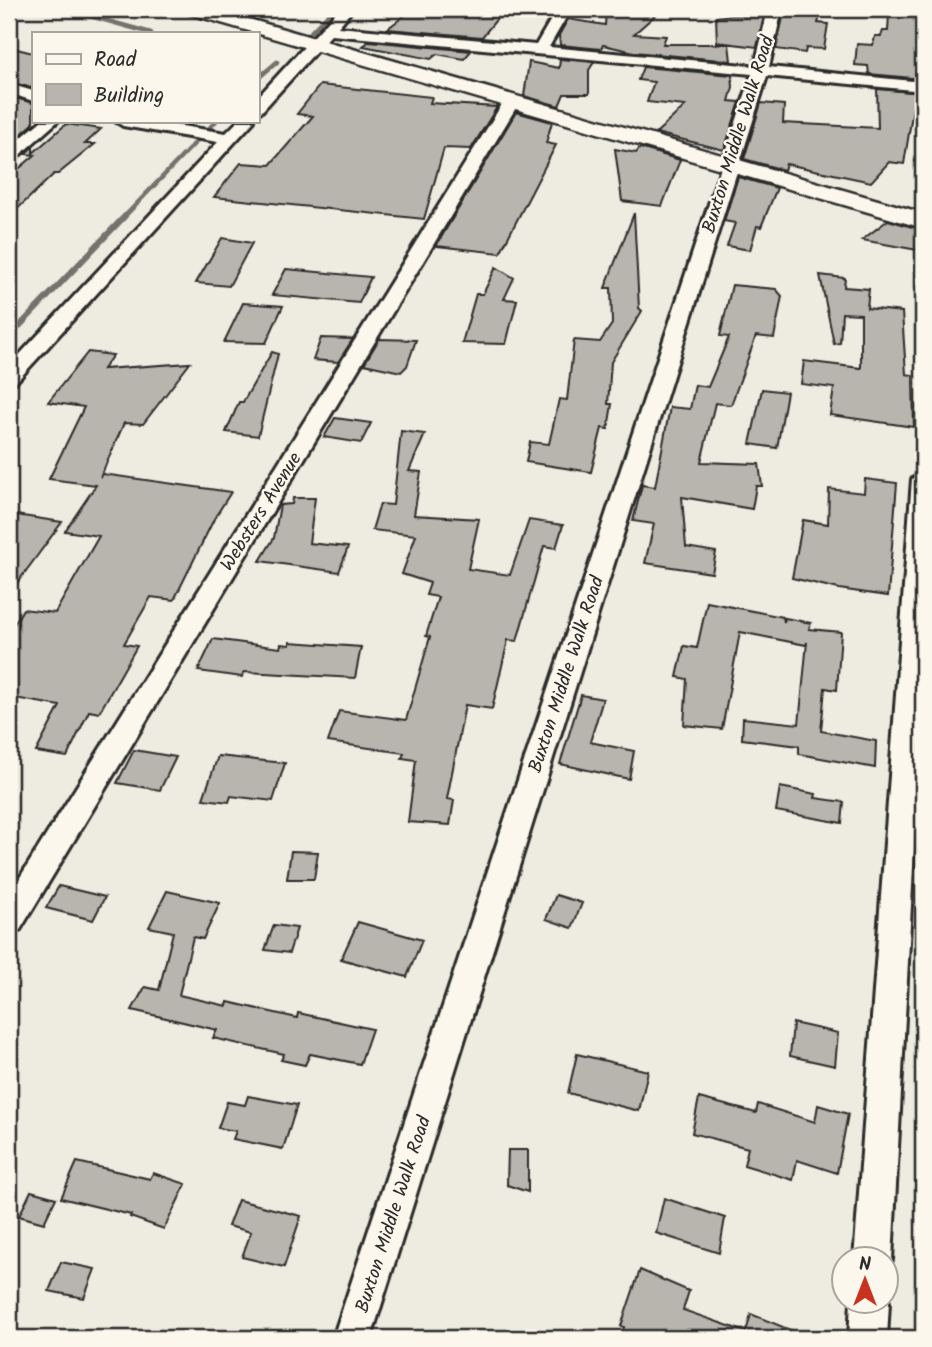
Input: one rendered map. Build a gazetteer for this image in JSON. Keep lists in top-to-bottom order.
{
  "streets": {
    "street": ["Buxton Middle Walk Road", "Websters Avenue"]
  },
  "legend": ["Road", "Building"],
  "north": "top"
}
